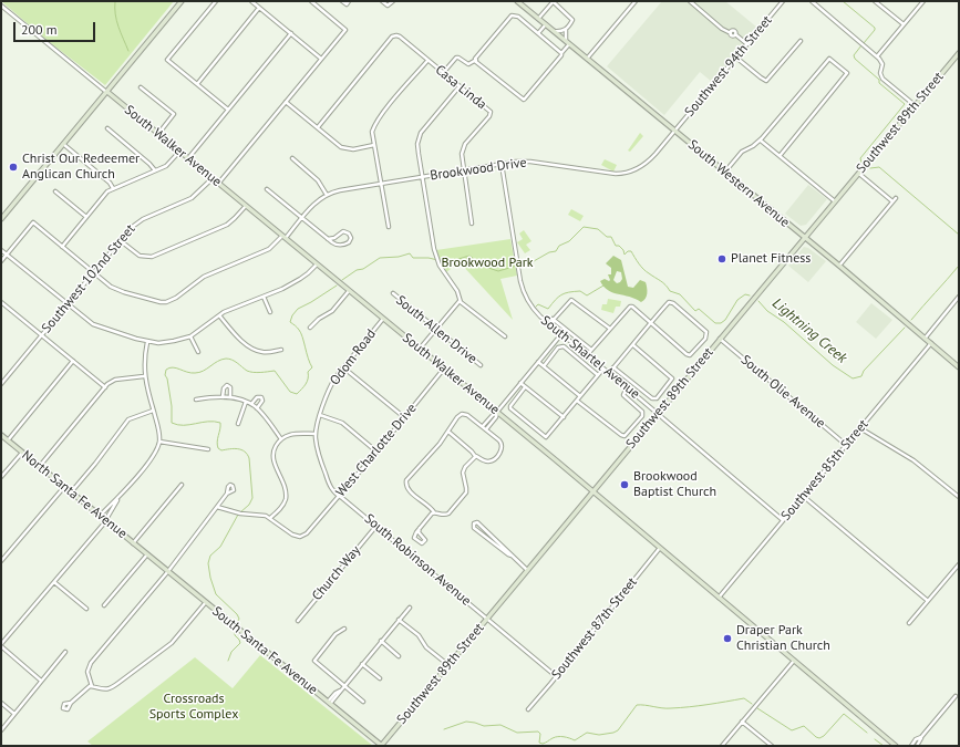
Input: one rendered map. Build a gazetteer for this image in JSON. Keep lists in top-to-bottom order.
{
  "streets": {
    "main road": [
      "Southwest 89th Street",
      "South Walker Avenue",
      "South Western Avenue",
      "North Santa Fe Avenue",
      "South Santa Fe Avenue"
    ],
    "street": [
      "Southwest 94th Street",
      "Casa Linda",
      "Brookwood Drive",
      "Southwest 102nd Street",
      "South Allen Drive",
      "Odom Road",
      "South Shartel Avenue",
      "South Olie Avenue",
      "West Charlotte Drive",
      "Southwest 85th Street",
      "South Robinson Avenue",
      "Church Way",
      "Southwest 87th Street"
    ]
  },
  "crossings": [
    ["Southwest 94th Street", "Brookwood Drive"],
    ["Southwest 94th Street", "South Western Avenue"],
    ["Casa Linda", "Brookwood Drive"],
    ["Southwest 89th Street", "South Walker Avenue"],
    ["Southwest 89th Street", "South Western Avenue"],
    ["Southwest 89th Street", "South Shartel Avenue"],
    ["Southwest 89th Street", "South Olie Avenue"],
    ["Southwest 89th Street", "South Robinson Avenue"],
    ["Southwest 89th Street", "South Santa Fe Avenue"],
    ["South Walker Avenue", "Brookwood Drive"],
    ["South Walker Avenue", "Southwest 102nd Street"],
    ["South Walker Avenue", "Odom Road"],
    ["South Walker Avenue", "West Charlotte Drive"],
    ["South Walker Avenue", "Southwest 85th Street"],
    ["South Walker Avenue", "Southwest 87th Street"],
    ["Brookwood Drive", "South Western Avenue"],
    ["Brookwood Drive", "Southwest 102nd Street"],
    ["Brookwood Drive", "South Shartel Avenue"],
    ["South Western Avenue", "Southwest 85th Street"],
    ["Odom Road", "West Charlotte Drive"],
    ["Odom Road", "South Robinson Avenue"],
    ["South Shartel Avenue", "Southwest 85th Street"],
    ["South Olie Avenue", "Southwest 85th Street"],
    ["West Charlotte Drive", "South Robinson Avenue"],
    ["North Santa Fe Avenue", "South Santa Fe Avenue"],
    ["South Robinson Avenue", "Church Way"],
    ["South Robinson Avenue", "Southwest 87th Street"]
  ],
  "water": ["Lightning Creek"],
  "parks": ["Brookwood Park", "Crossroads Sports Complex"],
  "places": [
    "Christ Our Redeemer Anglican Church",
    "Planet Fitness",
    "Brookwood Baptist Church",
    "Draper Park Christian Church"
  ],
  "scale_bar": "200 m"
}
